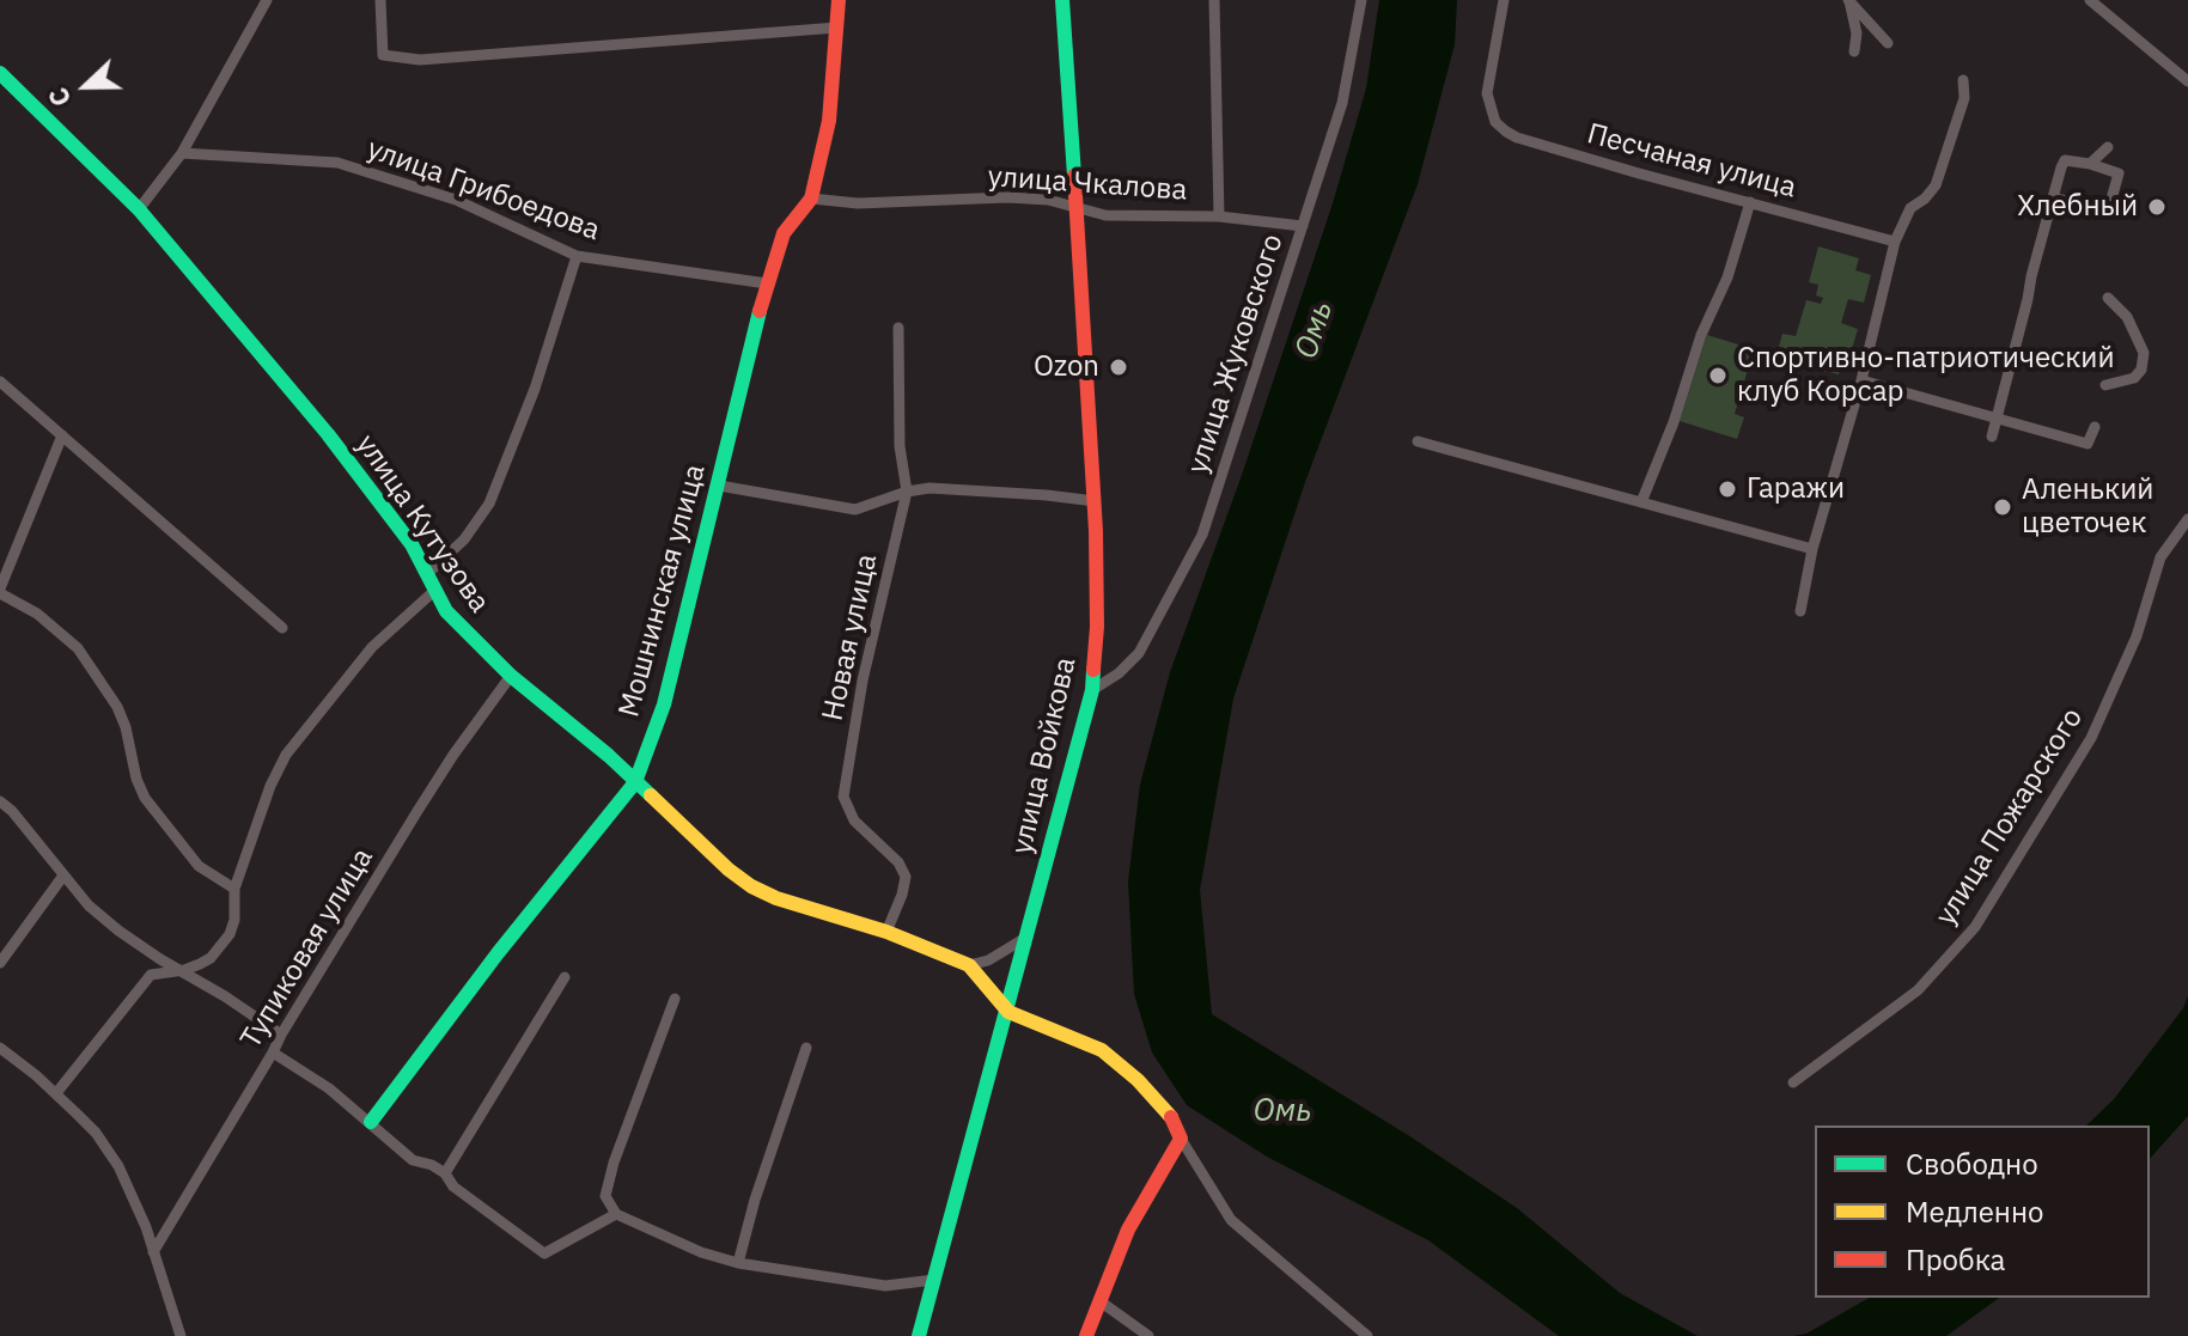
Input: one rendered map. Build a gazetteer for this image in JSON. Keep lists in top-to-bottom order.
{
  "streets": {
    "street": [
      "Песчаная улица",
      "улица Чкалова",
      "улица Грибоедова",
      "улица Жуковского",
      "улица Кутузова",
      "Мошнинская улица",
      "Новая улица",
      "улица Войкова",
      "улица Пожарского",
      "Тупиковая улица"
    ]
  },
  "crossings": [
    ["улица Чкалова", "улица Жуковского"],
    ["улица Чкалова", "Мошнинская улица"],
    ["улица Чкалова", "улица Войкова"],
    ["улица Грибоедова", "Мошнинская улица"],
    ["улица Жуковского", "улица Войкова"],
    ["улица Кутузова", "Мошнинская улица"],
    ["улица Кутузова", "Новая улица"],
    ["улица Кутузова", "улица Войкова"],
    ["улица Кутузова", "Тупиковая улица"]
  ],
  "water": ["Омь"],
  "places": [
    "Хлебный",
    "Ozon",
    "Спортивно-патриотический клуб Корсар",
    "Гаражи",
    "Аленький цветочек"
  ],
  "legend": ["Свободно", "Медленно", "Пробка"],
  "north": "left"
}
